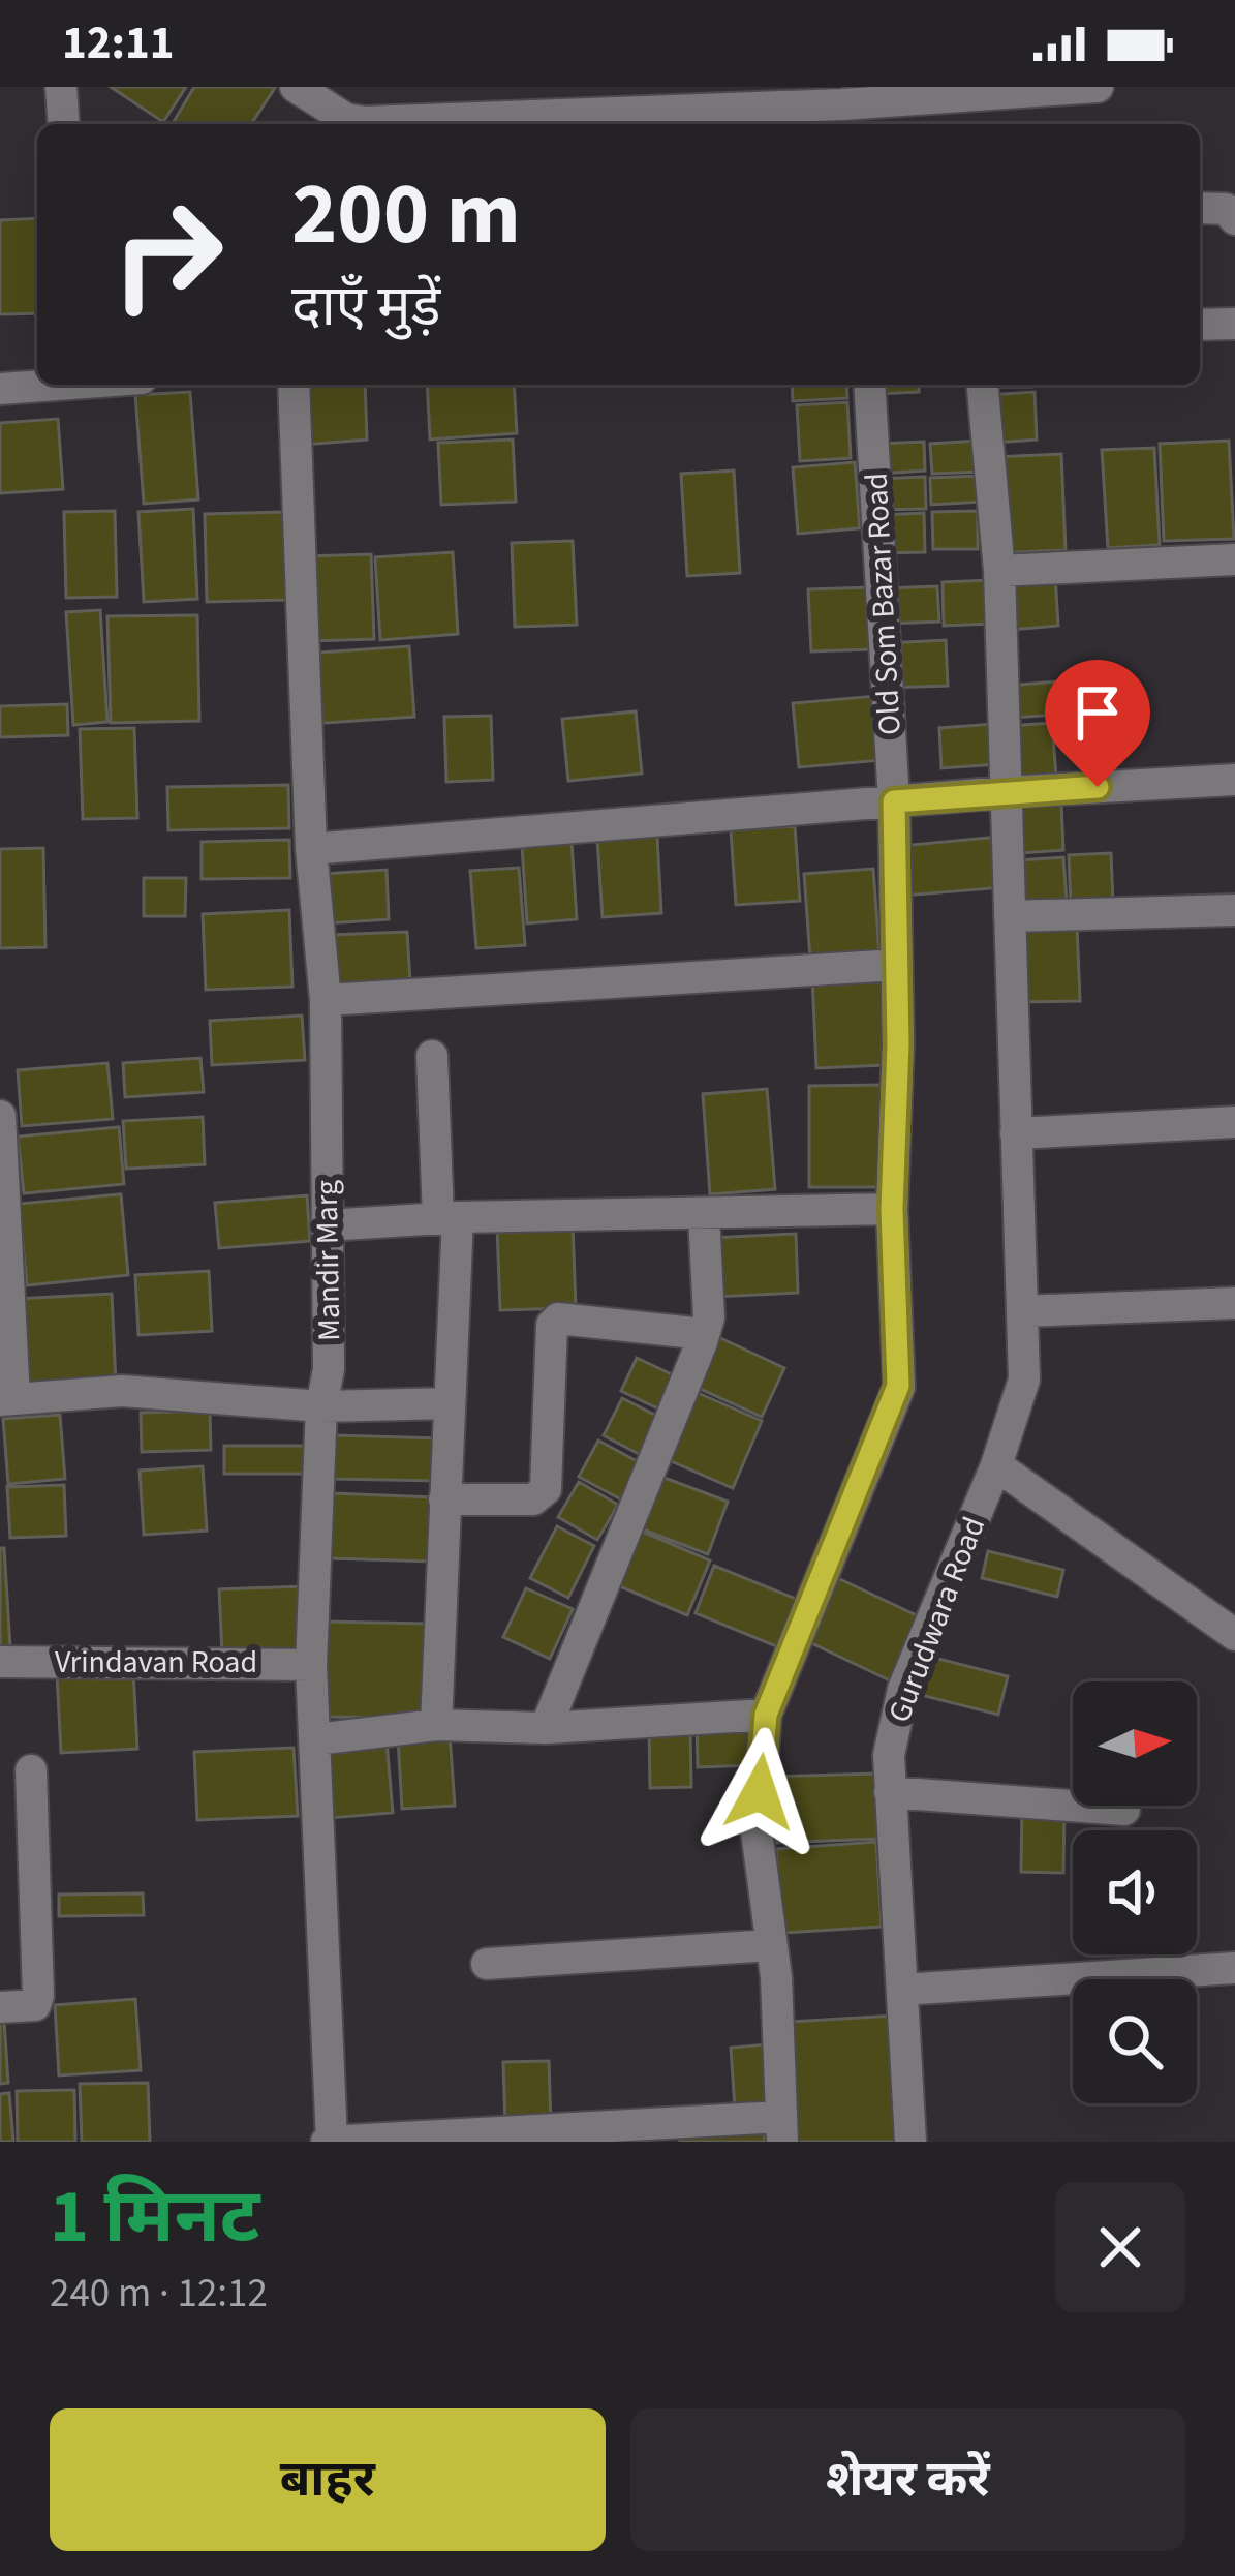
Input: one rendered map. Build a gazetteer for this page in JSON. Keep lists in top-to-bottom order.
{
  "streets": {
    "street": [
      "Old Som Bazar Road",
      "Mandir Marg",
      "Gurudwara Road",
      "Vrindavan Road"
    ]
  },
  "crossings": [
    ["Mandir Marg", "Vrindavan Road"]
  ],
  "north": "right",
  "page": {
    "status": "12:11",
    "turn": ["200 m", "दाएँ मुड़ें"],
    "heading": ["1 मिनट", "240 m · 12:12"],
    "buttons": ["बाहर", "शेयर करें"]
  }
}
